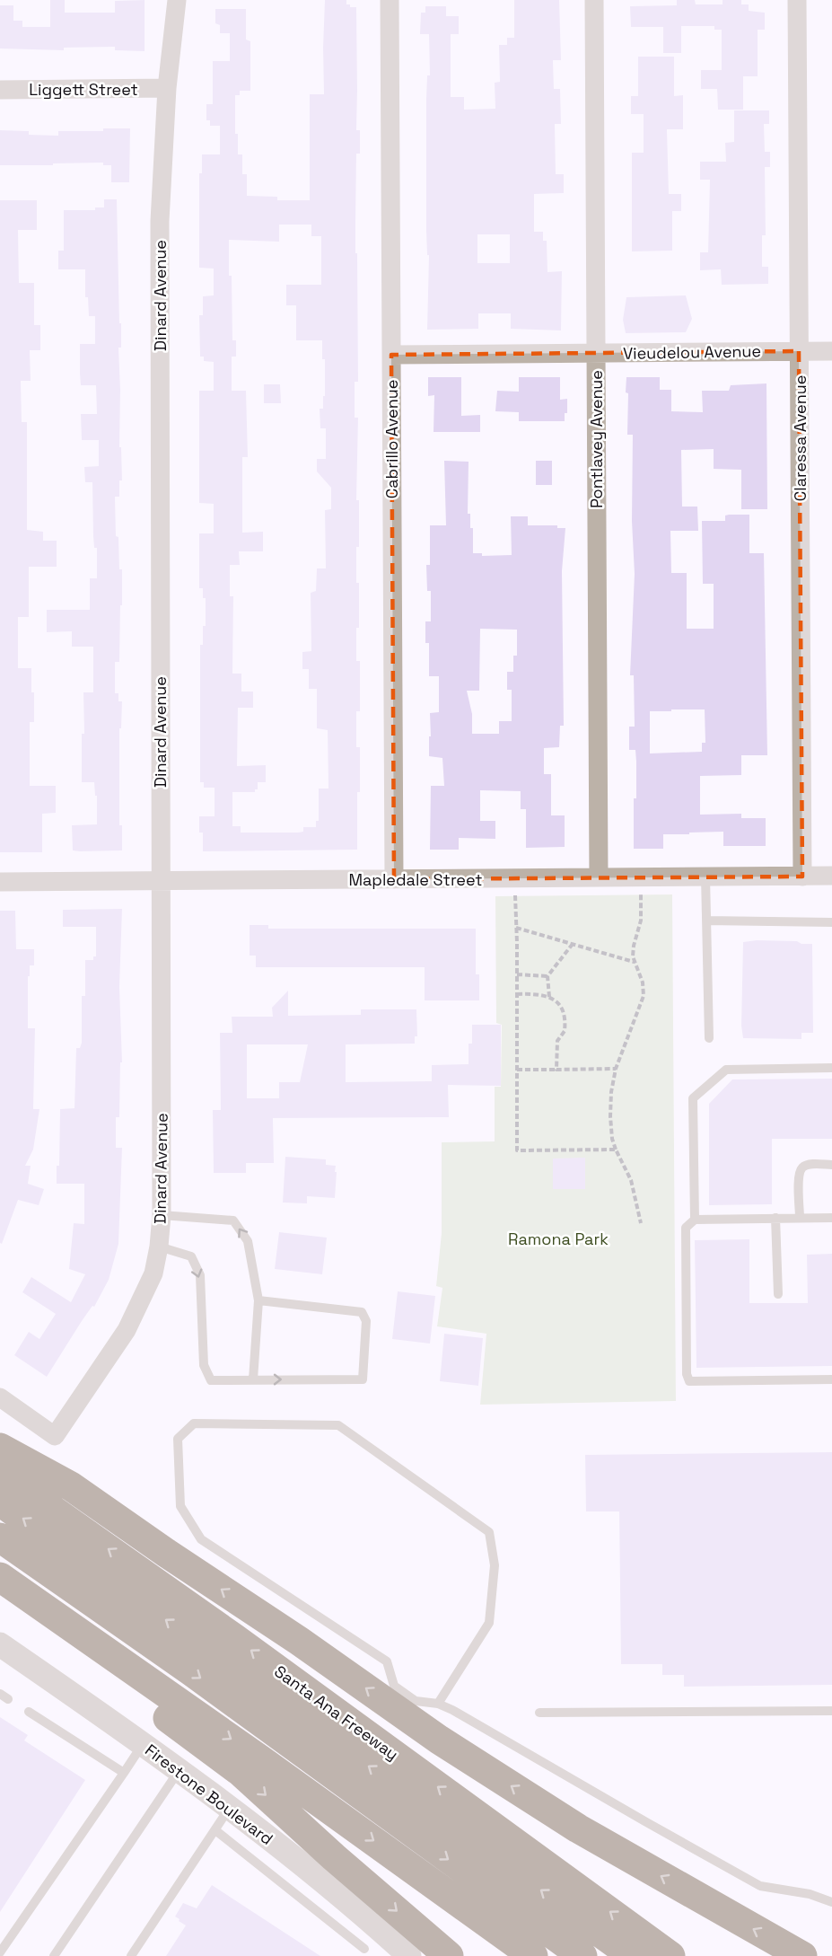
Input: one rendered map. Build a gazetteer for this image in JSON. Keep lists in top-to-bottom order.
{
  "streets": {
    "highway": ["Santa Ana Freeway"],
    "street": [
      "Liggett Street",
      "Dinard Avenue",
      "Vieudelou Avenue",
      "Claressa Avenue",
      "Cabrillo Avenue",
      "Pontlavey Avenue",
      "Mapledale Street",
      "Firestone Boulevard"
    ]
  },
  "crossings": [
    ["Liggett Street", "Dinard Avenue"],
    ["Dinard Avenue", "Mapledale Street"],
    ["Vieudelou Avenue", "Claressa Avenue"],
    ["Vieudelou Avenue", "Cabrillo Avenue"],
    ["Vieudelou Avenue", "Pontlavey Avenue"],
    ["Claressa Avenue", "Mapledale Street"],
    ["Cabrillo Avenue", "Mapledale Street"],
    ["Pontlavey Avenue", "Mapledale Street"]
  ],
  "parks": ["Ramona Park"]
}
